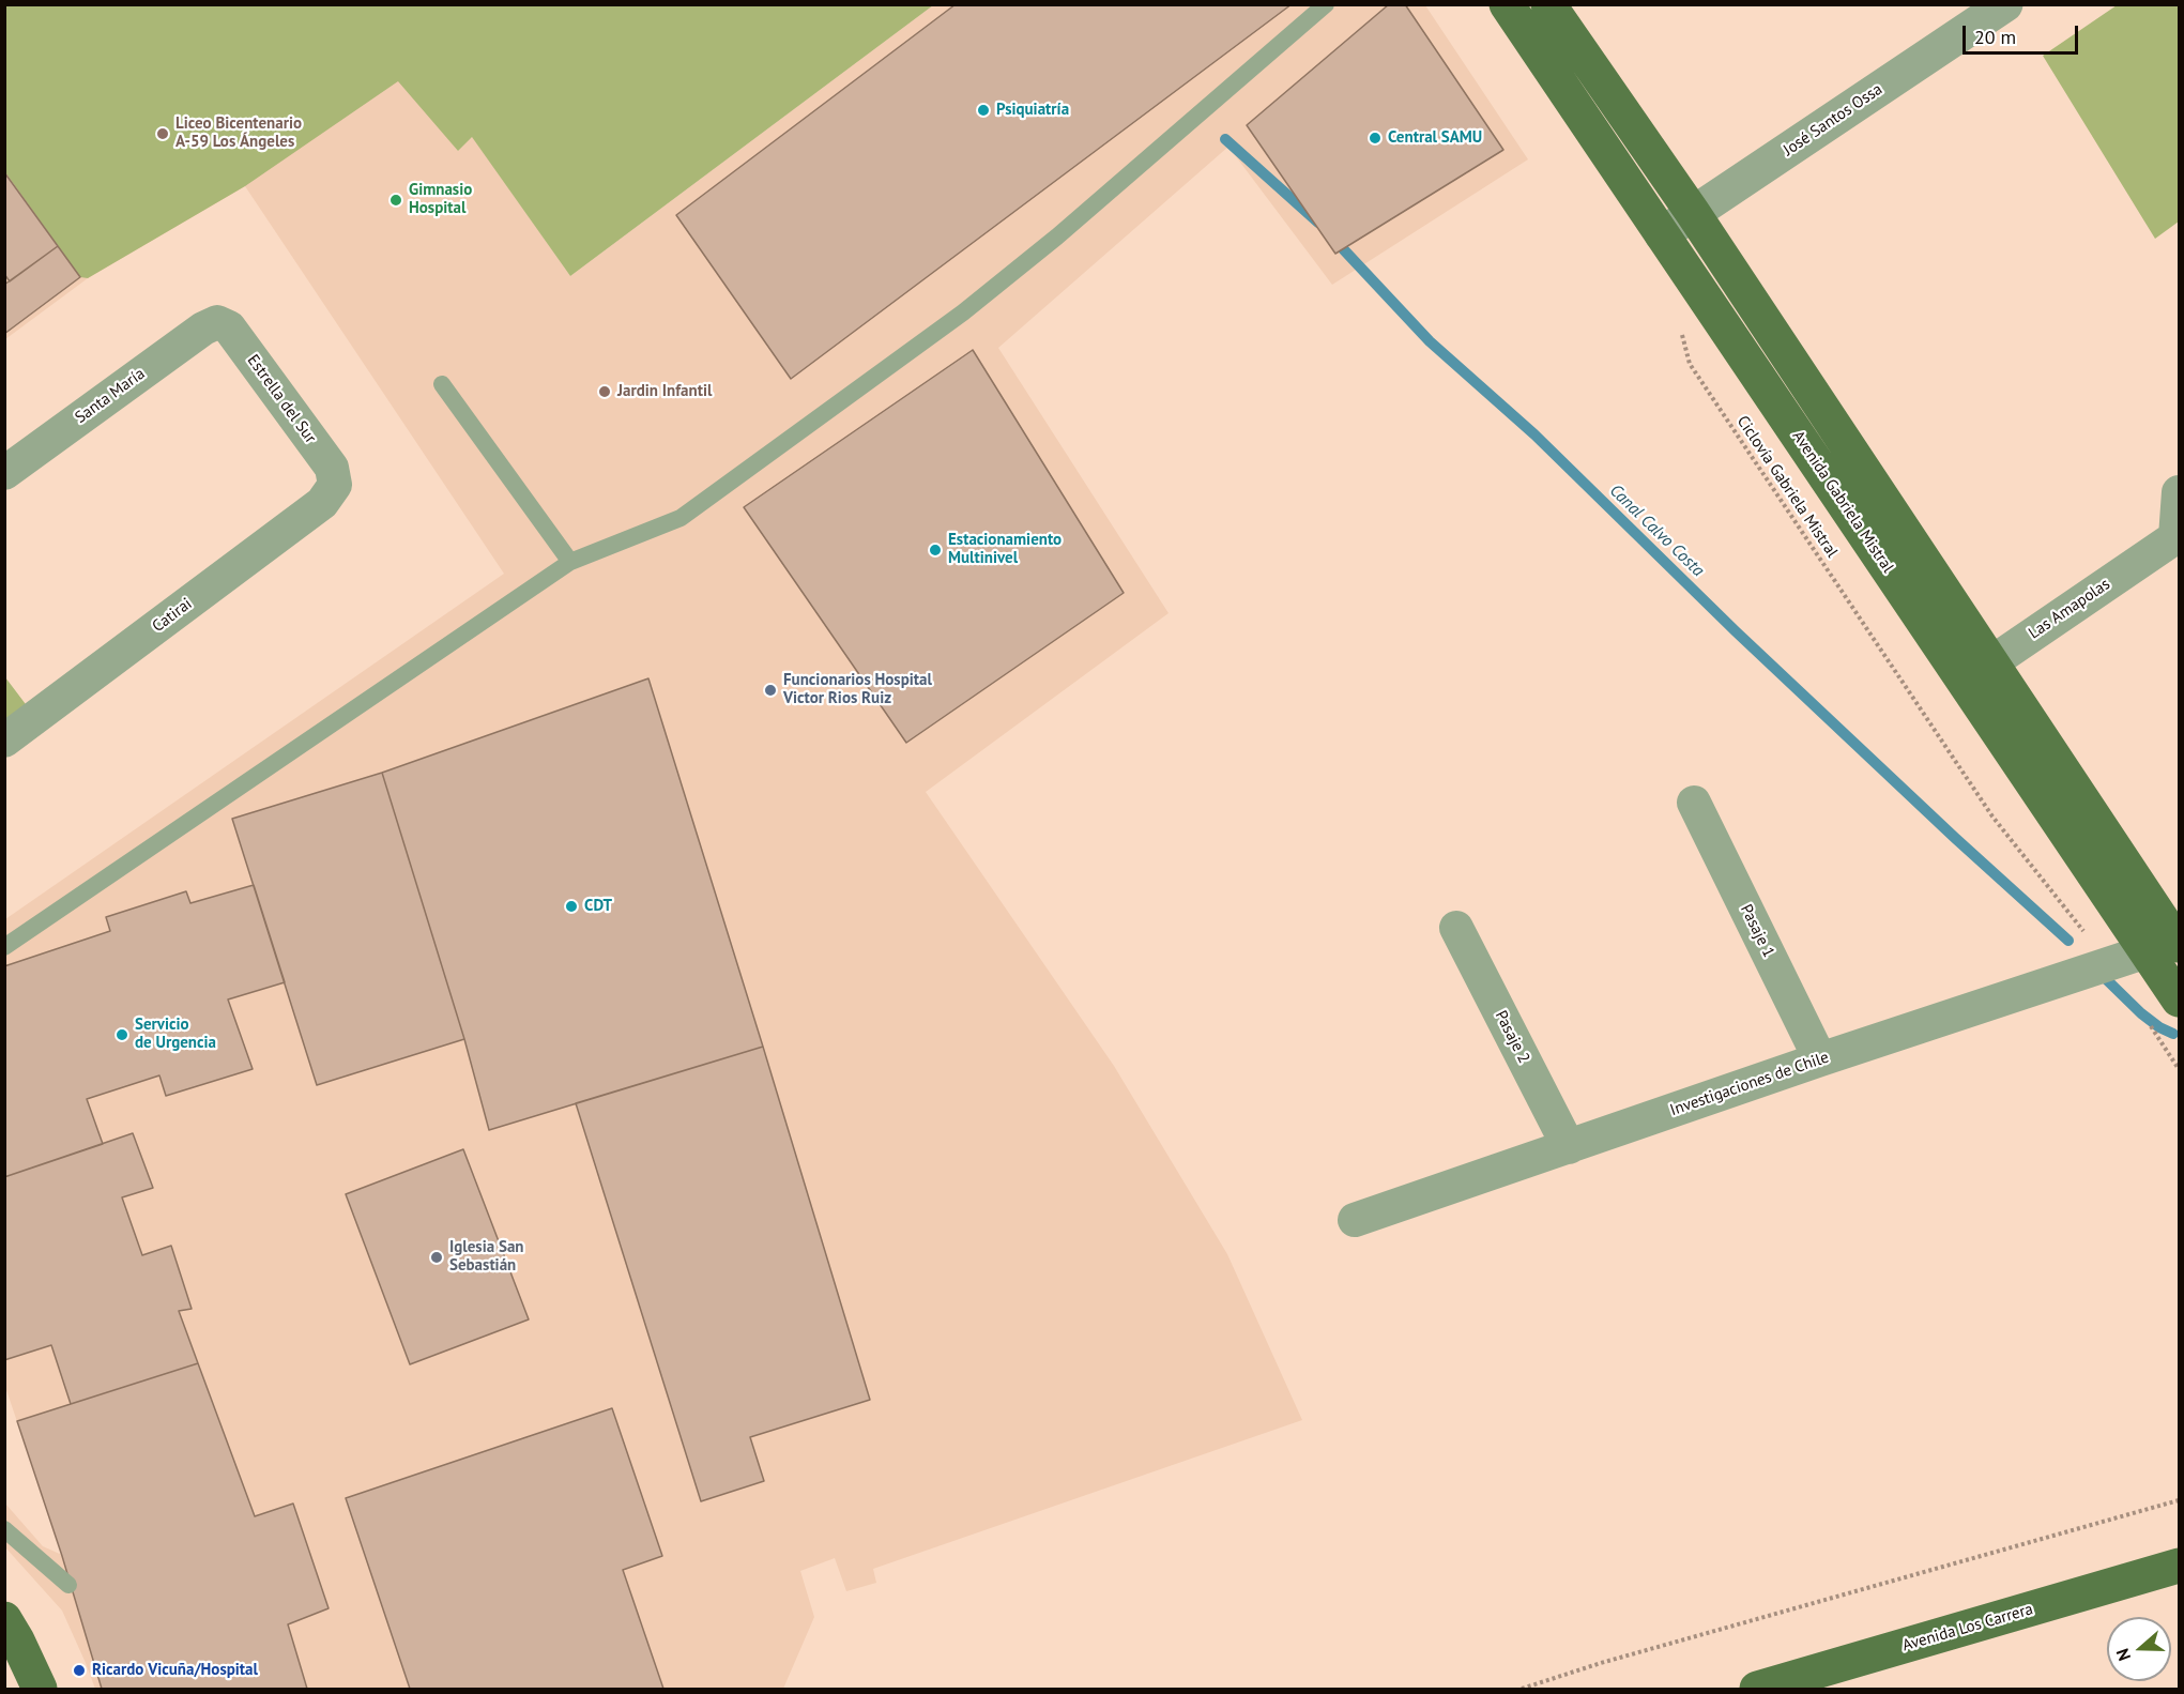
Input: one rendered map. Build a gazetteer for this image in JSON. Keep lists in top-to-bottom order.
{
  "streets": {
    "main road": ["Avenida Gabriela Mistral", "Avenida Los Carrera"],
    "street": [
      "José Santos Ossa",
      "Santa María",
      "Estrella del Sur",
      "Las Amapolas",
      "Catirai",
      "Pasaje 1",
      "Pasaje 2",
      "Investigaciones de Chile"
    ],
    "path": ["Ciclovía Gabriela Mistral"]
  },
  "crossings": [
    ["José Santos Ossa", "Avenida Gabriela Mistral"],
    ["Santa María", "Estrella del Sur"],
    ["Estrella del Sur", "Catirai"],
    ["Ciclovía Gabriela Mistral", "Investigaciones de Chile"],
    ["Avenida Gabriela Mistral", "Las Amapolas"],
    ["Avenida Gabriela Mistral", "Investigaciones de Chile"],
    ["Pasaje 1", "Investigaciones de Chile"],
    ["Pasaje 2", "Investigaciones de Chile"]
  ],
  "water": ["Canal Calvo Costa"],
  "places": [
    "Psiquiatría",
    "Liceo Bicentenario A-59 Los Ángeles",
    "Central SAMU",
    "Gimnasio Hospital",
    "Jardin Infantil",
    "Estacionamiento Multinivel",
    "Funcionarios Hospital Victor Rios Ruiz",
    "CDT",
    "Servicio de Urgencia",
    "Iglesia San Sebastián",
    "Ricardo Vicuña/Hospital"
  ],
  "scale_bar": "20 m",
  "north": "left"
}
